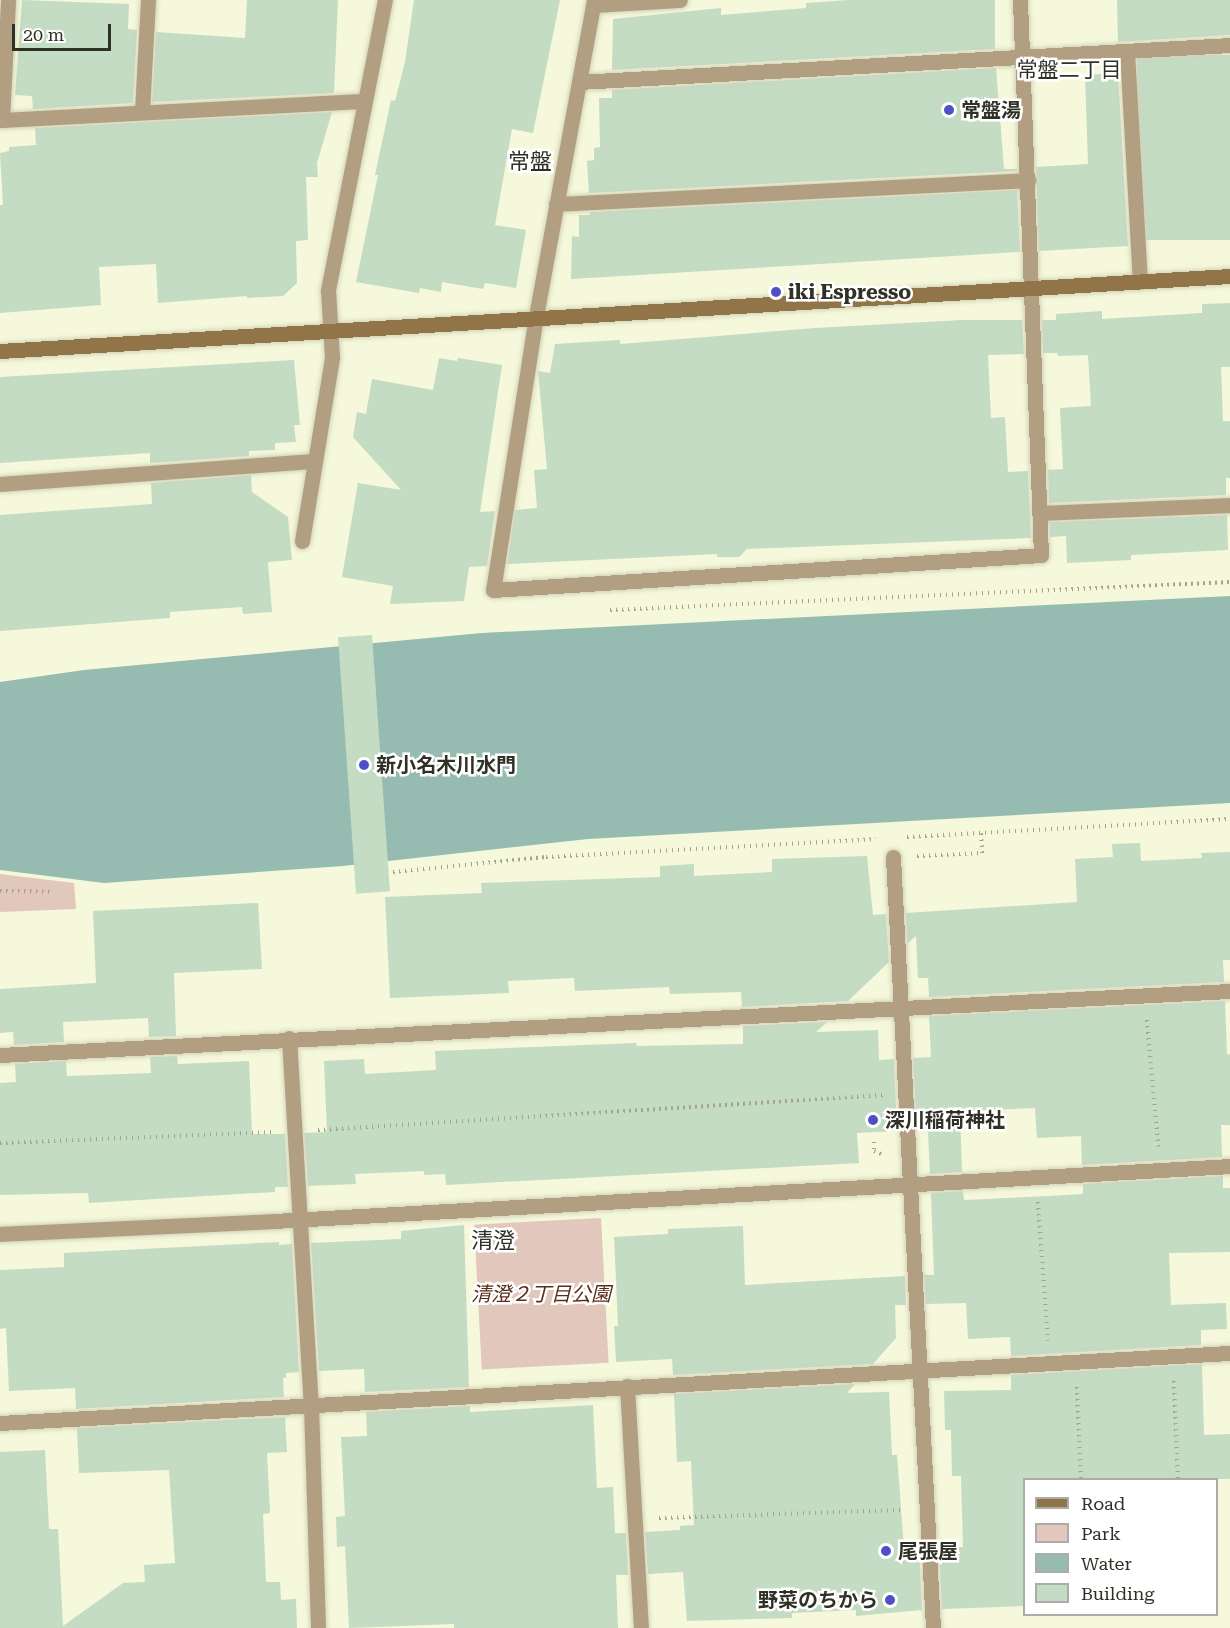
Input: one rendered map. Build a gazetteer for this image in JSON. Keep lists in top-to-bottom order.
{
  "districts": ["常盤二丁目", "常盤", "清澄"],
  "parks": ["清澄２丁目公園"],
  "places": [
    "常盤湯",
    "iki Espresso",
    "新小名木川水門",
    "深川稲荷神社",
    "尾張屋",
    "野菜のちから"
  ],
  "legend": [
    "Road",
    "Park",
    "Water",
    "Building"
  ],
  "scale_bar": "20 m"
}
